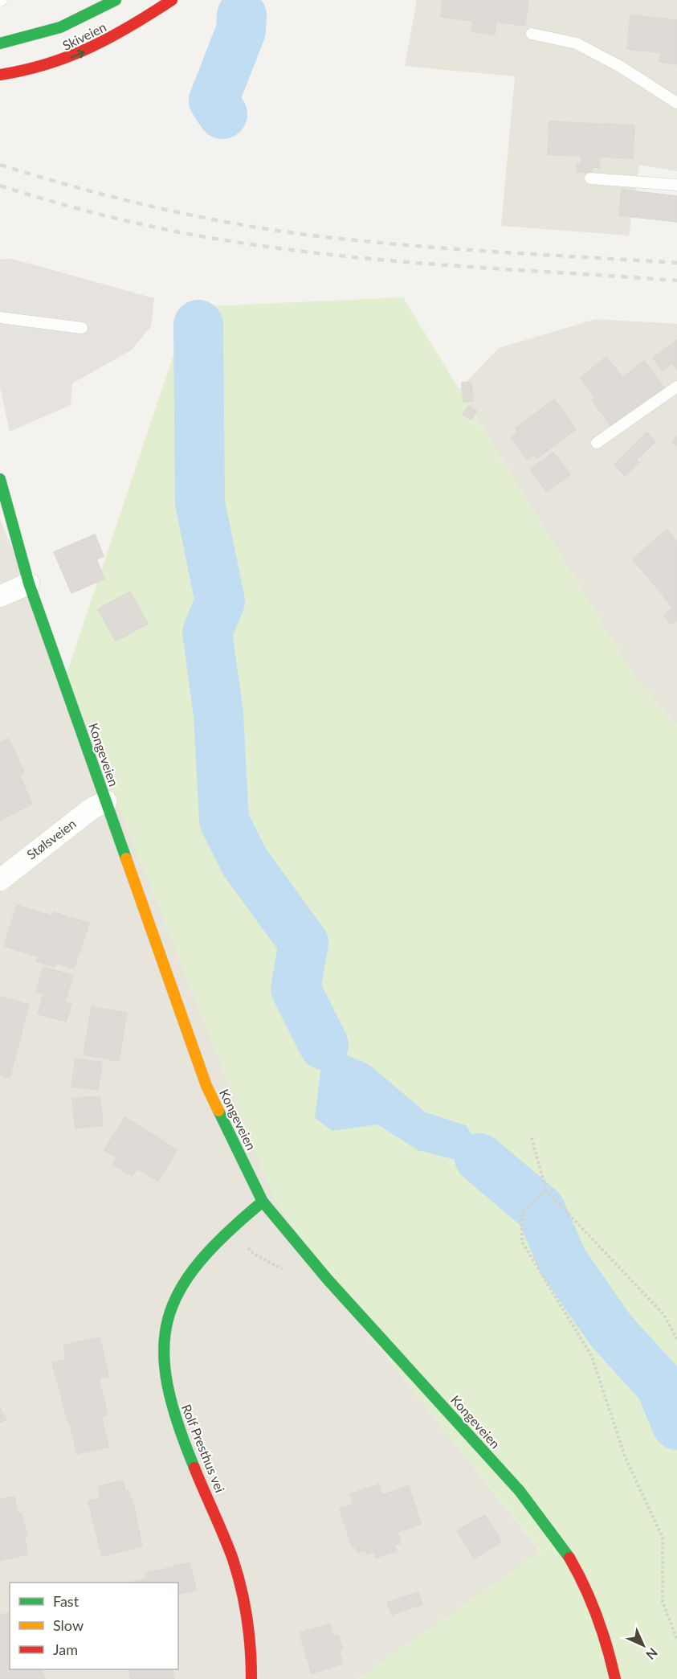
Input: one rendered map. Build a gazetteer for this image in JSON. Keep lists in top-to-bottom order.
{
  "streets": {
    "street": [
      "Skiveien",
      "Kongeveien",
      "Stølsveien",
      "Rolf Presthus vei"
    ]
  },
  "crossings": [
    ["Kongeveien", "Stølsveien"],
    ["Kongeveien", "Rolf Presthus vei"]
  ],
  "legend": ["Fast", "Slow", "Jam"],
  "north": "bottom right"
}
